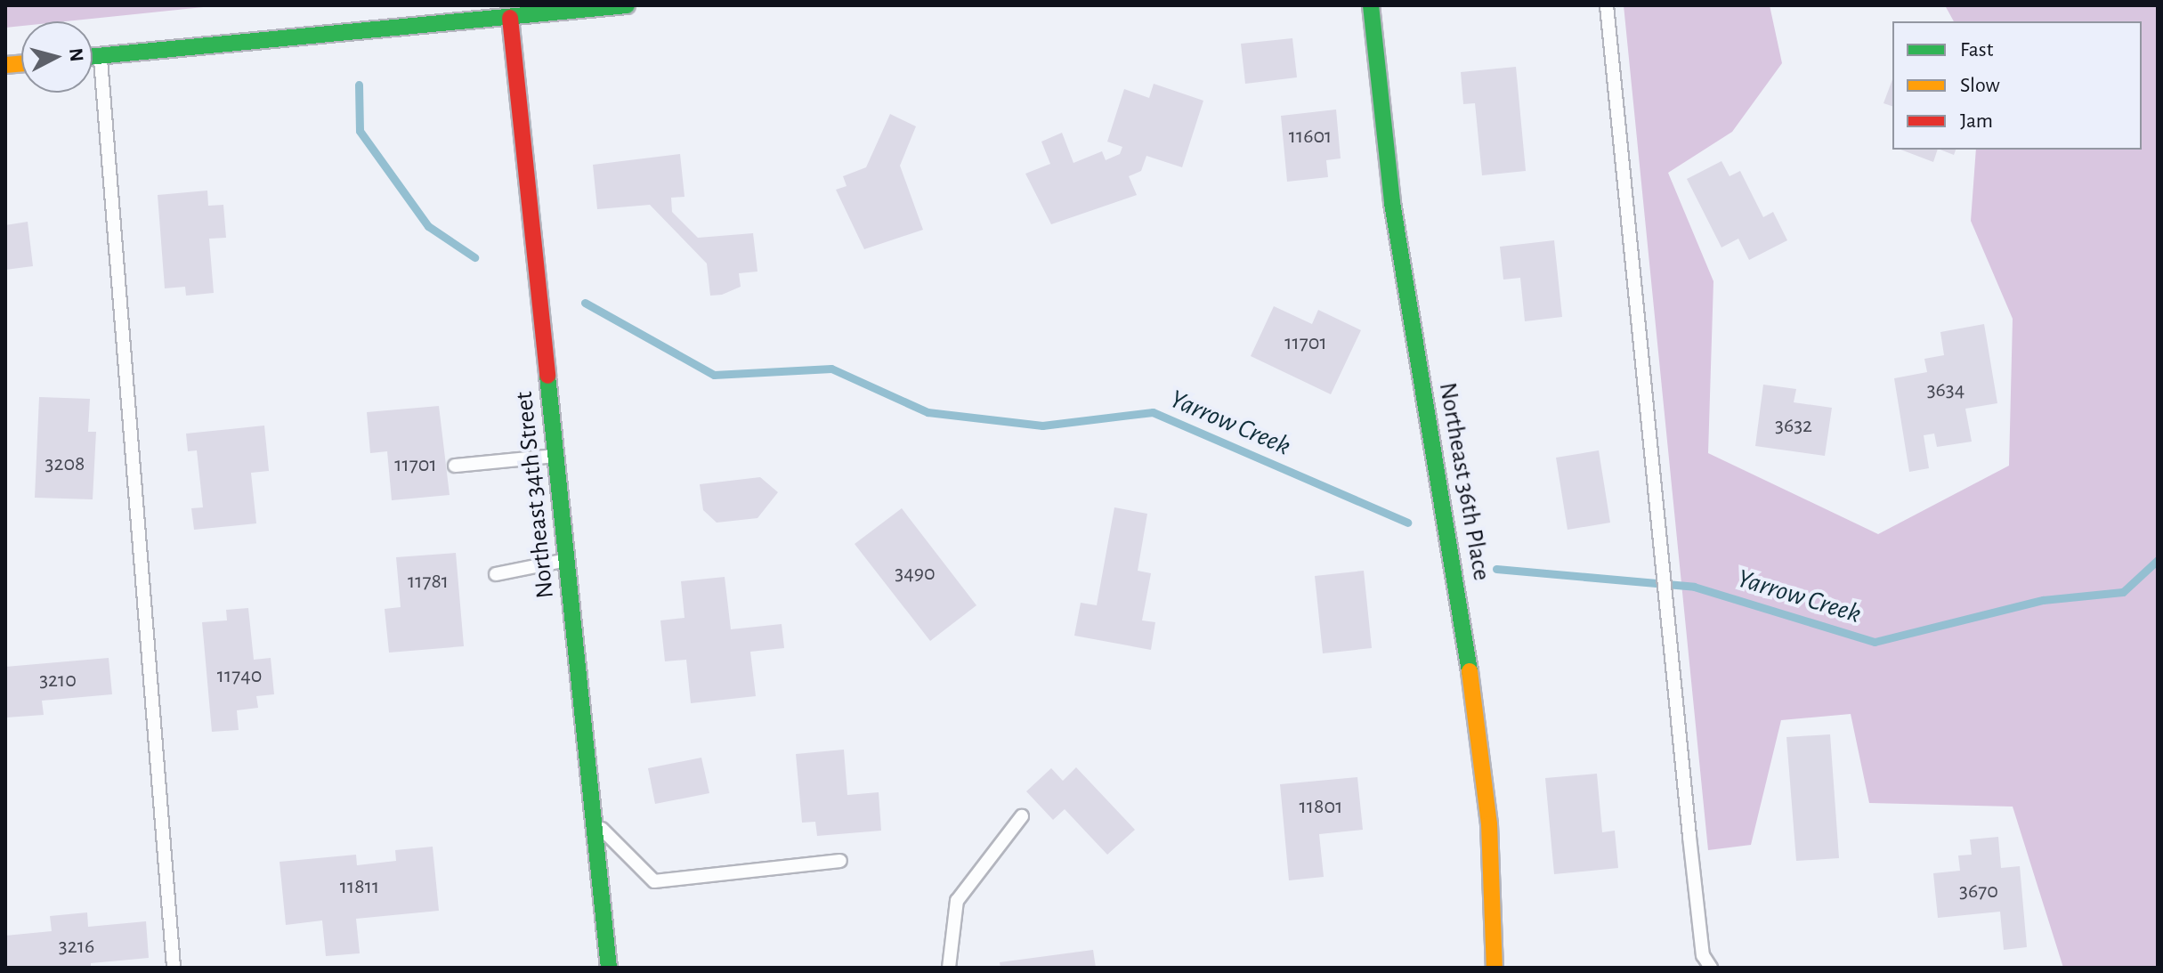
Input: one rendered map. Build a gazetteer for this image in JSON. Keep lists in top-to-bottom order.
{
  "streets": {
    "street": ["Northeast 36th Place", "Northeast 34th Street"]
  },
  "water": ["Yarrow Creek"],
  "house_numbers": [
    "11601",
    "11701",
    "3634",
    "3632",
    "3208",
    "11701",
    "3490",
    "11781",
    "11740",
    "3210",
    "11801",
    "11811",
    "3670",
    "3216"
  ],
  "legend": ["Fast", "Slow", "Jam"],
  "north": "right"
}
